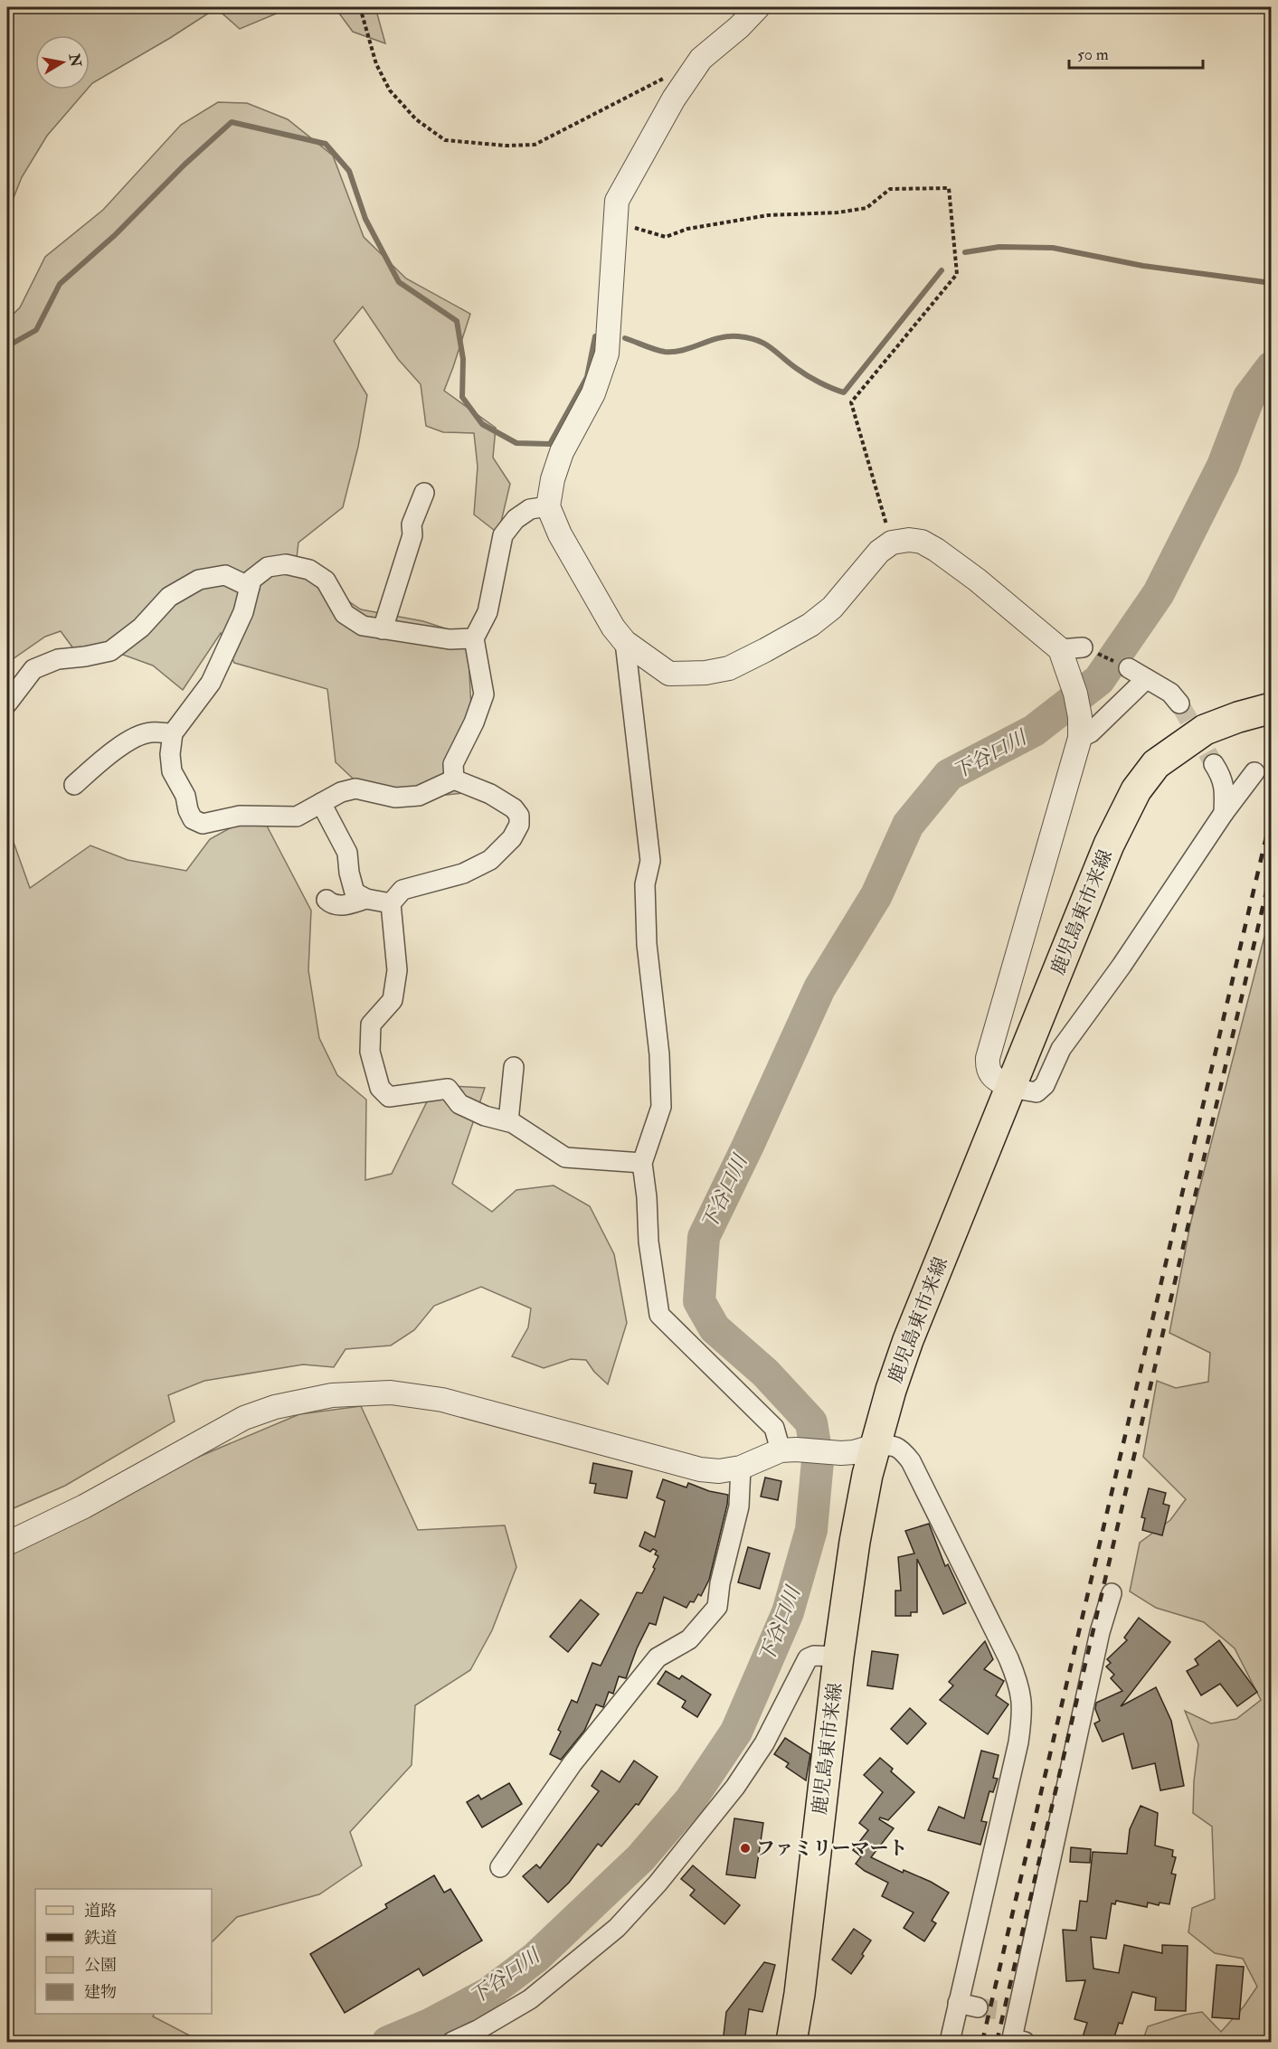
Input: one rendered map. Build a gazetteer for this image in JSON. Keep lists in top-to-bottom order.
{
  "streets": {
    "main road": ["鹿児島東市来線"]
  },
  "water": ["下谷口川"],
  "places": ["ファミリーマート"],
  "legend": [
    "道路",
    "鉄道",
    "公園",
    "建物"
  ],
  "scale_bar": "50 m",
  "north": "right"
}
